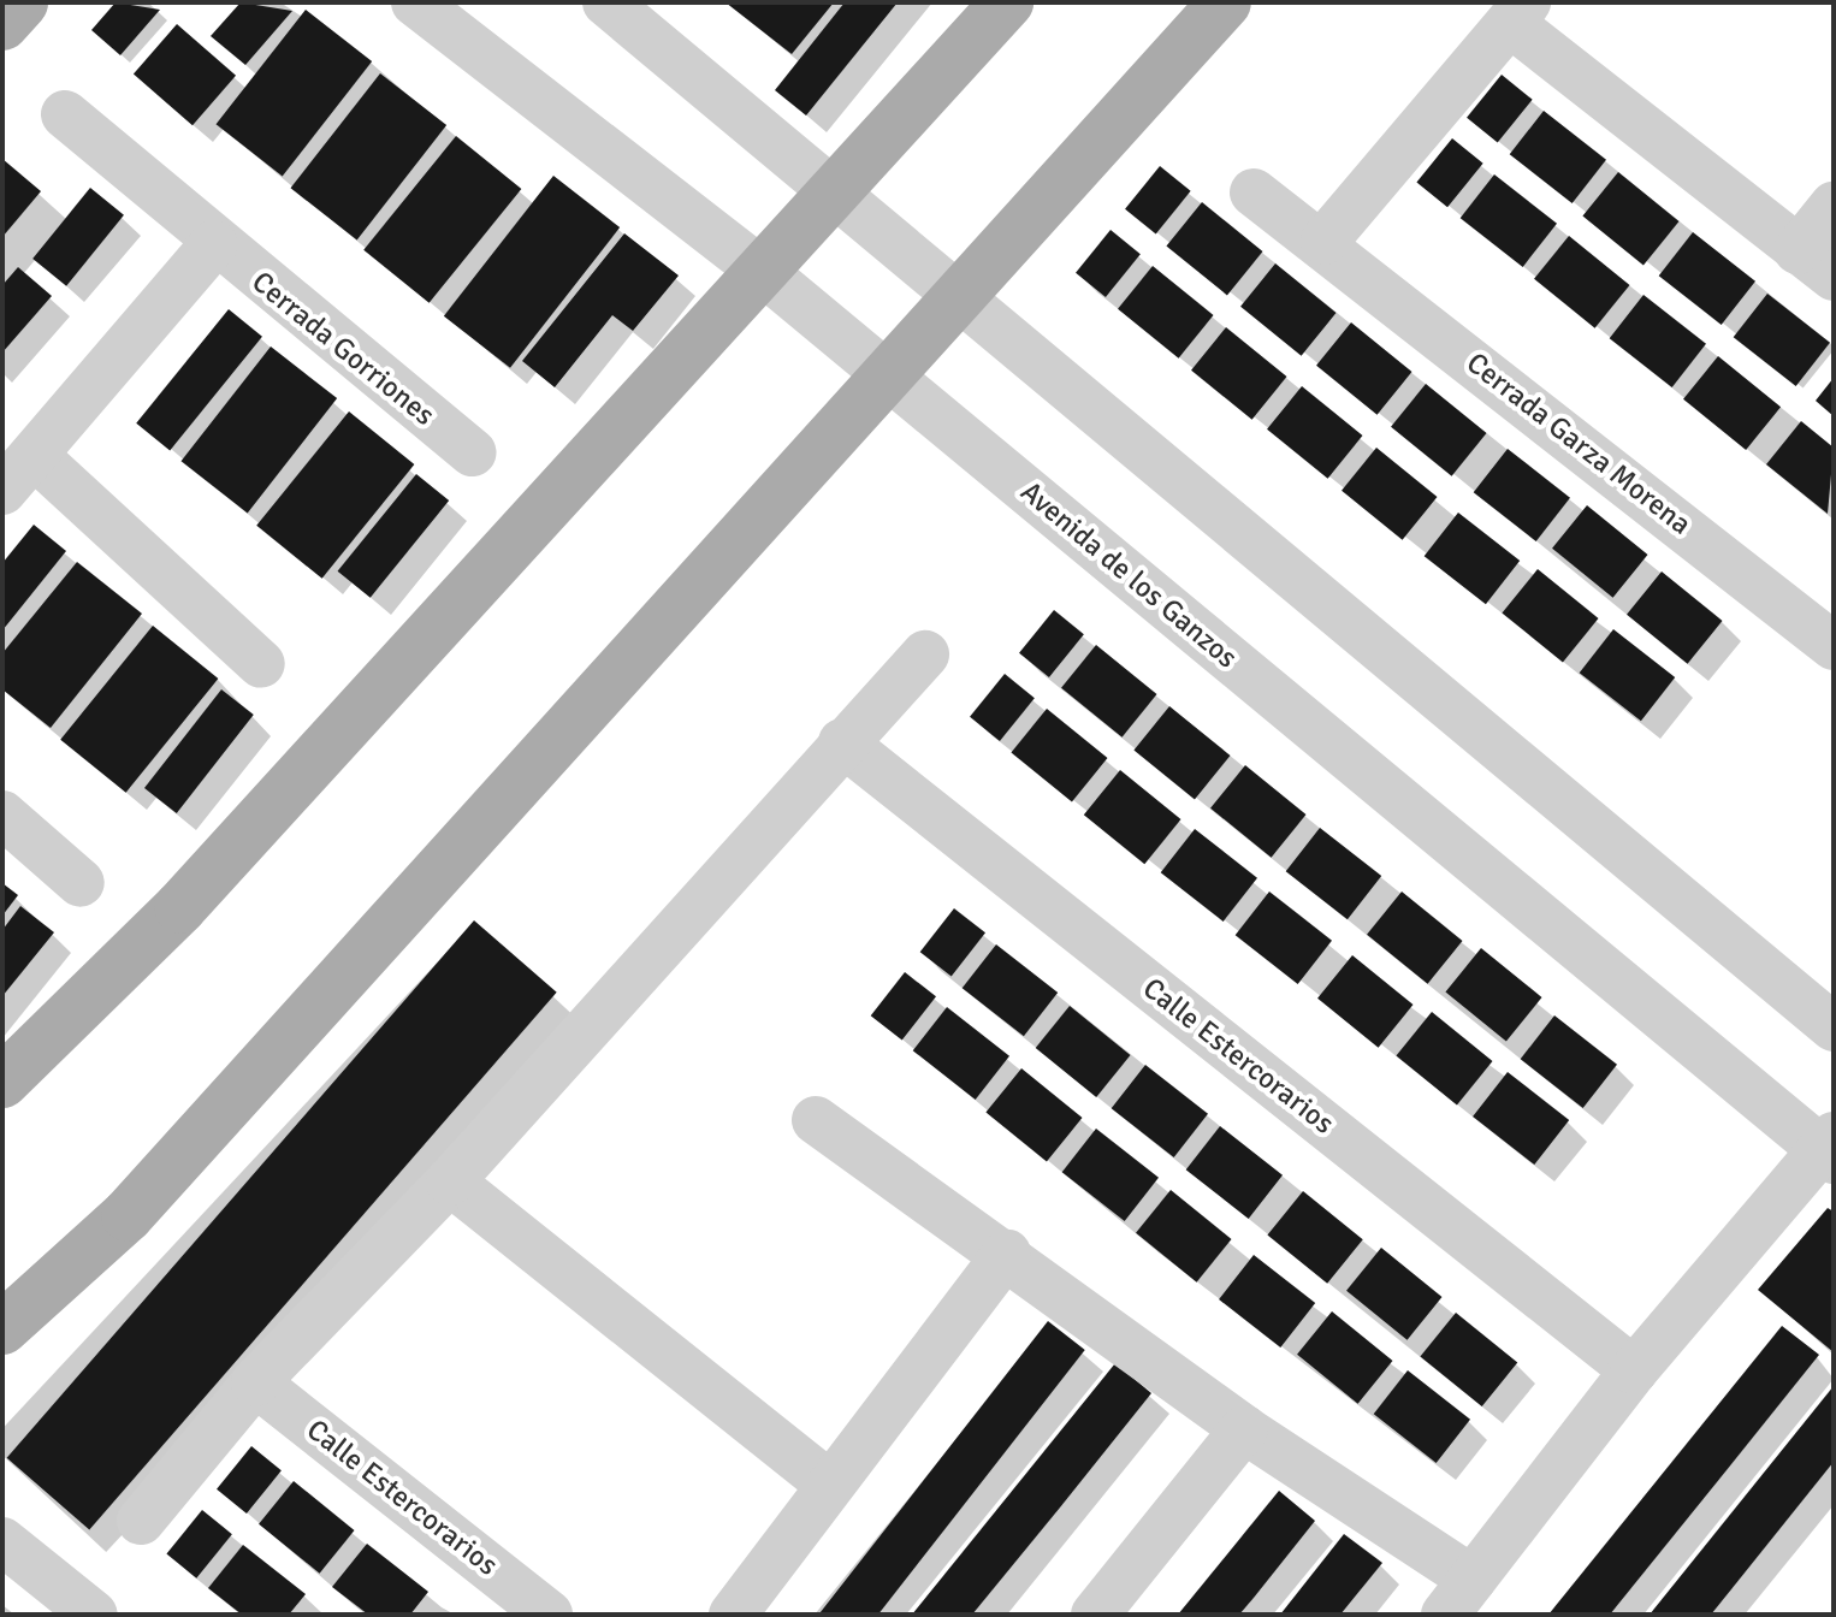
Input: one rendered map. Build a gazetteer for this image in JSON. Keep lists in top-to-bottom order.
{
  "streets": {
    "street": [
      "Cerrada Gorriones",
      "Cerrada Garza Morena",
      "Avenida de los Ganzos",
      "Calle Estercorarios"
    ]
  }
}
